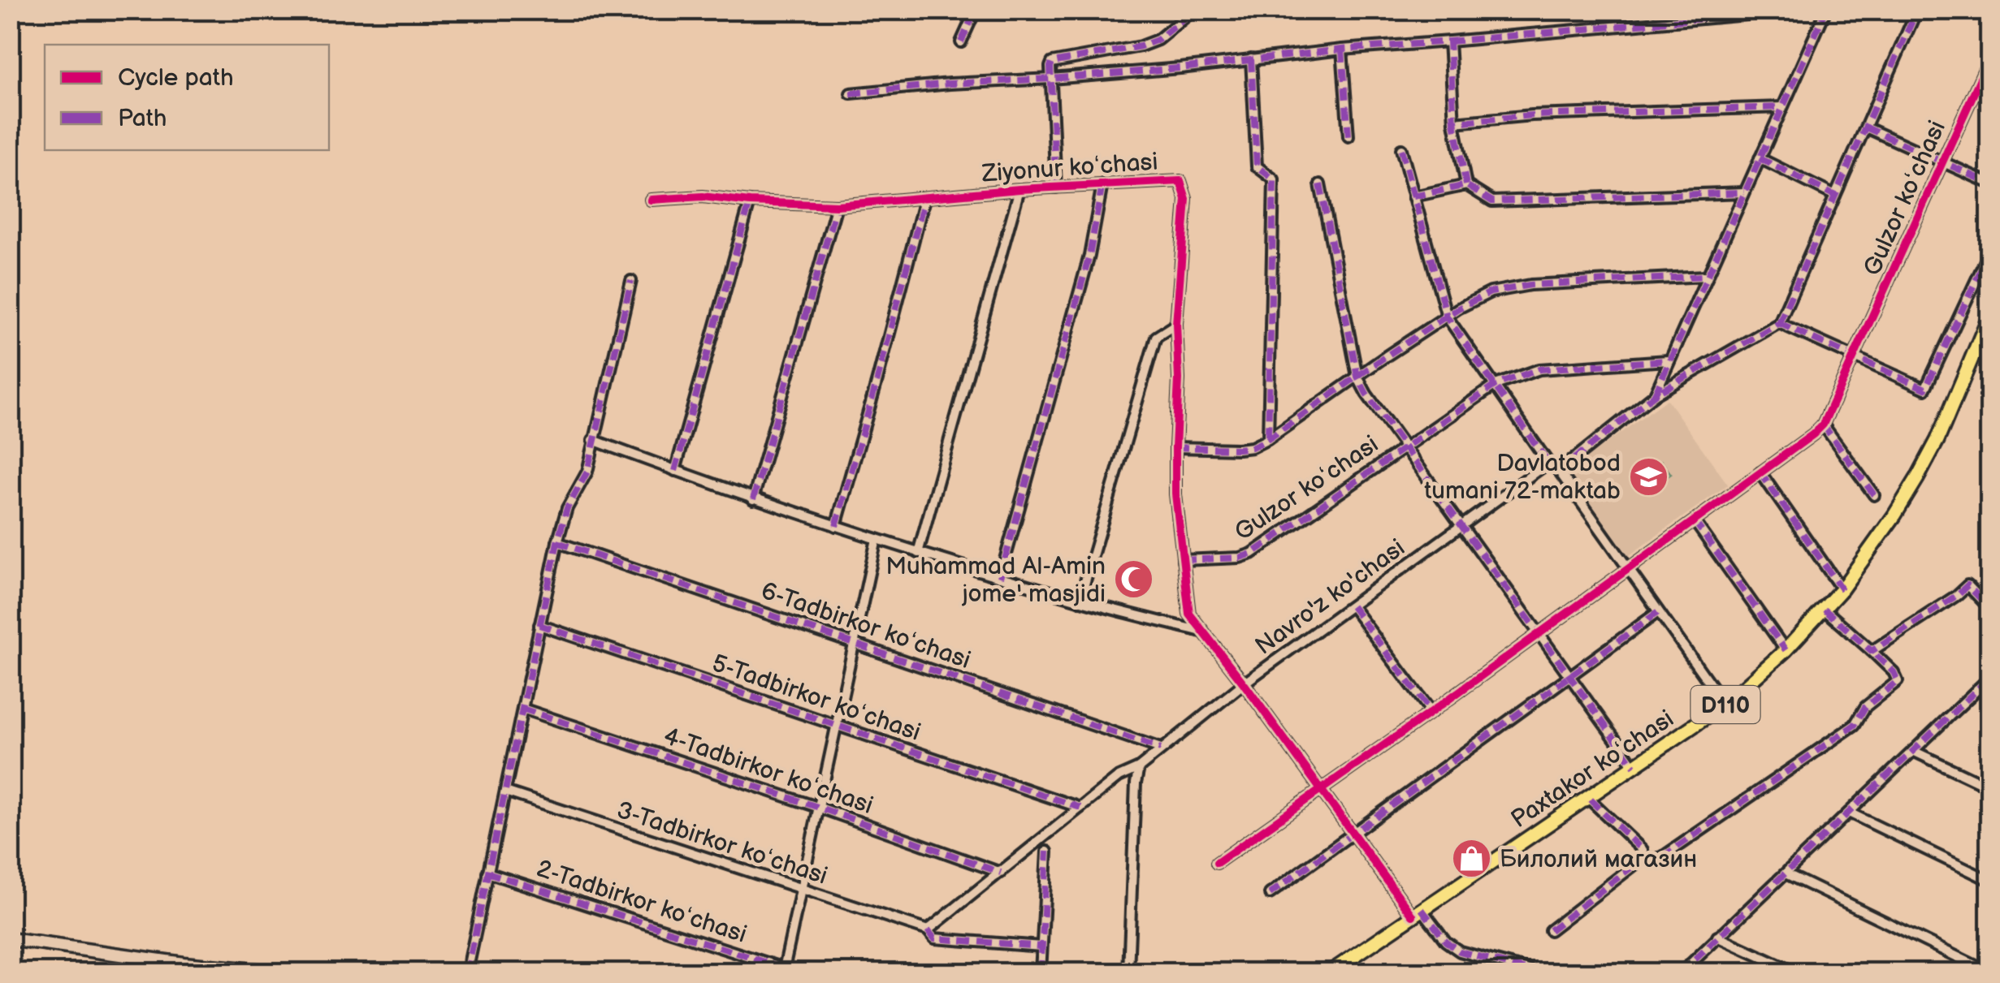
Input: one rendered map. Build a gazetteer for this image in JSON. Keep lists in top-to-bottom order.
{
  "streets": {
    "main road": ["D110", "Paxtakor koʻchasi"],
    "street": [
      "Ziyonur koʻchasi",
      "Gulzor koʻchasi",
      "Navro'z ko'chasi",
      "6-Tadbirkor koʻchasi",
      "5-Tadbirkor koʻchasi",
      "4-Tadbirkor koʻchasi",
      "3-Tadbirkor koʻchasi",
      "2-Tadbirkor koʻchasi"
    ]
  },
  "crossings": [
    ["Ziyonur koʻchasi", "Gulzor koʻchasi"],
    ["Ziyonur koʻchasi", "Navro'z ko'chasi"],
    ["Ziyonur koʻchasi", "Paxtakor koʻchasi"],
    ["Gulzor koʻchasi", "Navro'z ko'chasi"],
    ["Gulzor koʻchasi", "Paxtakor koʻchasi"],
    ["Navro'z ko'chasi", "6-Tadbirkor koʻchasi"],
    ["Navro'z ko'chasi", "5-Tadbirkor koʻchasi"],
    ["Navro'z ko'chasi", "4-Tadbirkor koʻchasi"],
    ["Navro'z ko'chasi", "3-Tadbirkor koʻchasi"]
  ],
  "places": {
    "school or university": ["Davlatobod tumani 72-maktab"],
    "mosque": ["Muhammad Al-Amin jome' masjidi"],
    "shop": ["Билолий магазин"]
  },
  "legend": ["Cycle path", "Path"]
}
